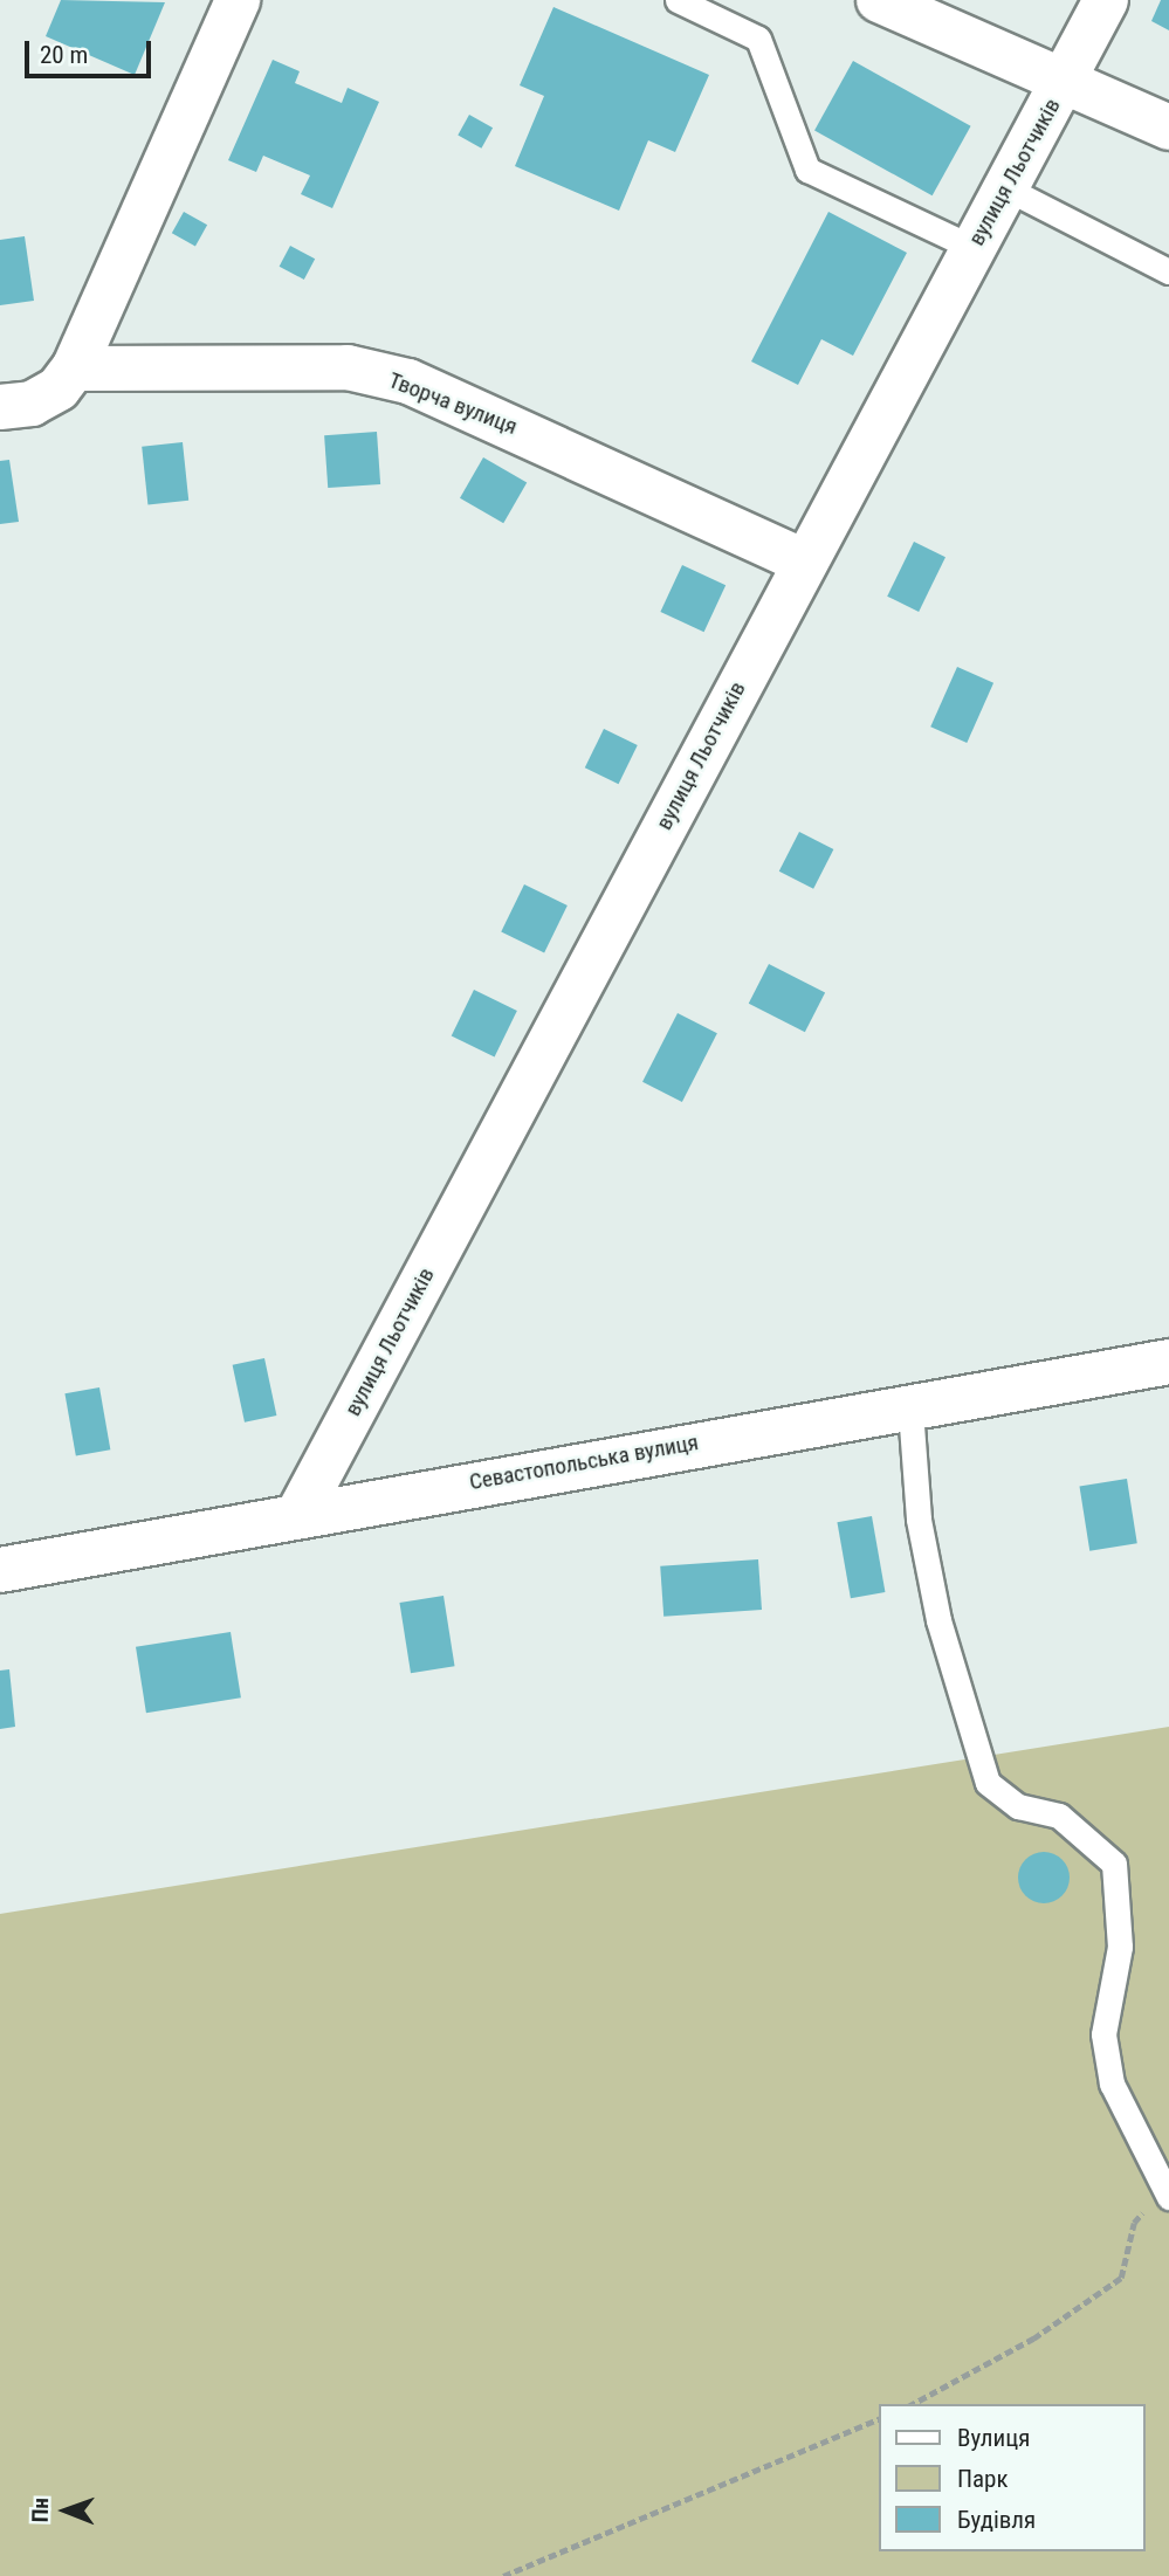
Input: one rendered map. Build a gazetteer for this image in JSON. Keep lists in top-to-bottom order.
{
  "streets": {
    "street": ["вулиця Льотчиків", "Творча вулиця", "Севастопольська вулиця"]
  },
  "crossings": [
    ["вулиця Льотчиків", "Творча вулиця"],
    ["вулиця Льотчиків", "Севастопольська вулиця"]
  ],
  "legend": ["Вулиця", "Парк", "Будівля"],
  "scale_bar": "20 m",
  "north": "left"
}
